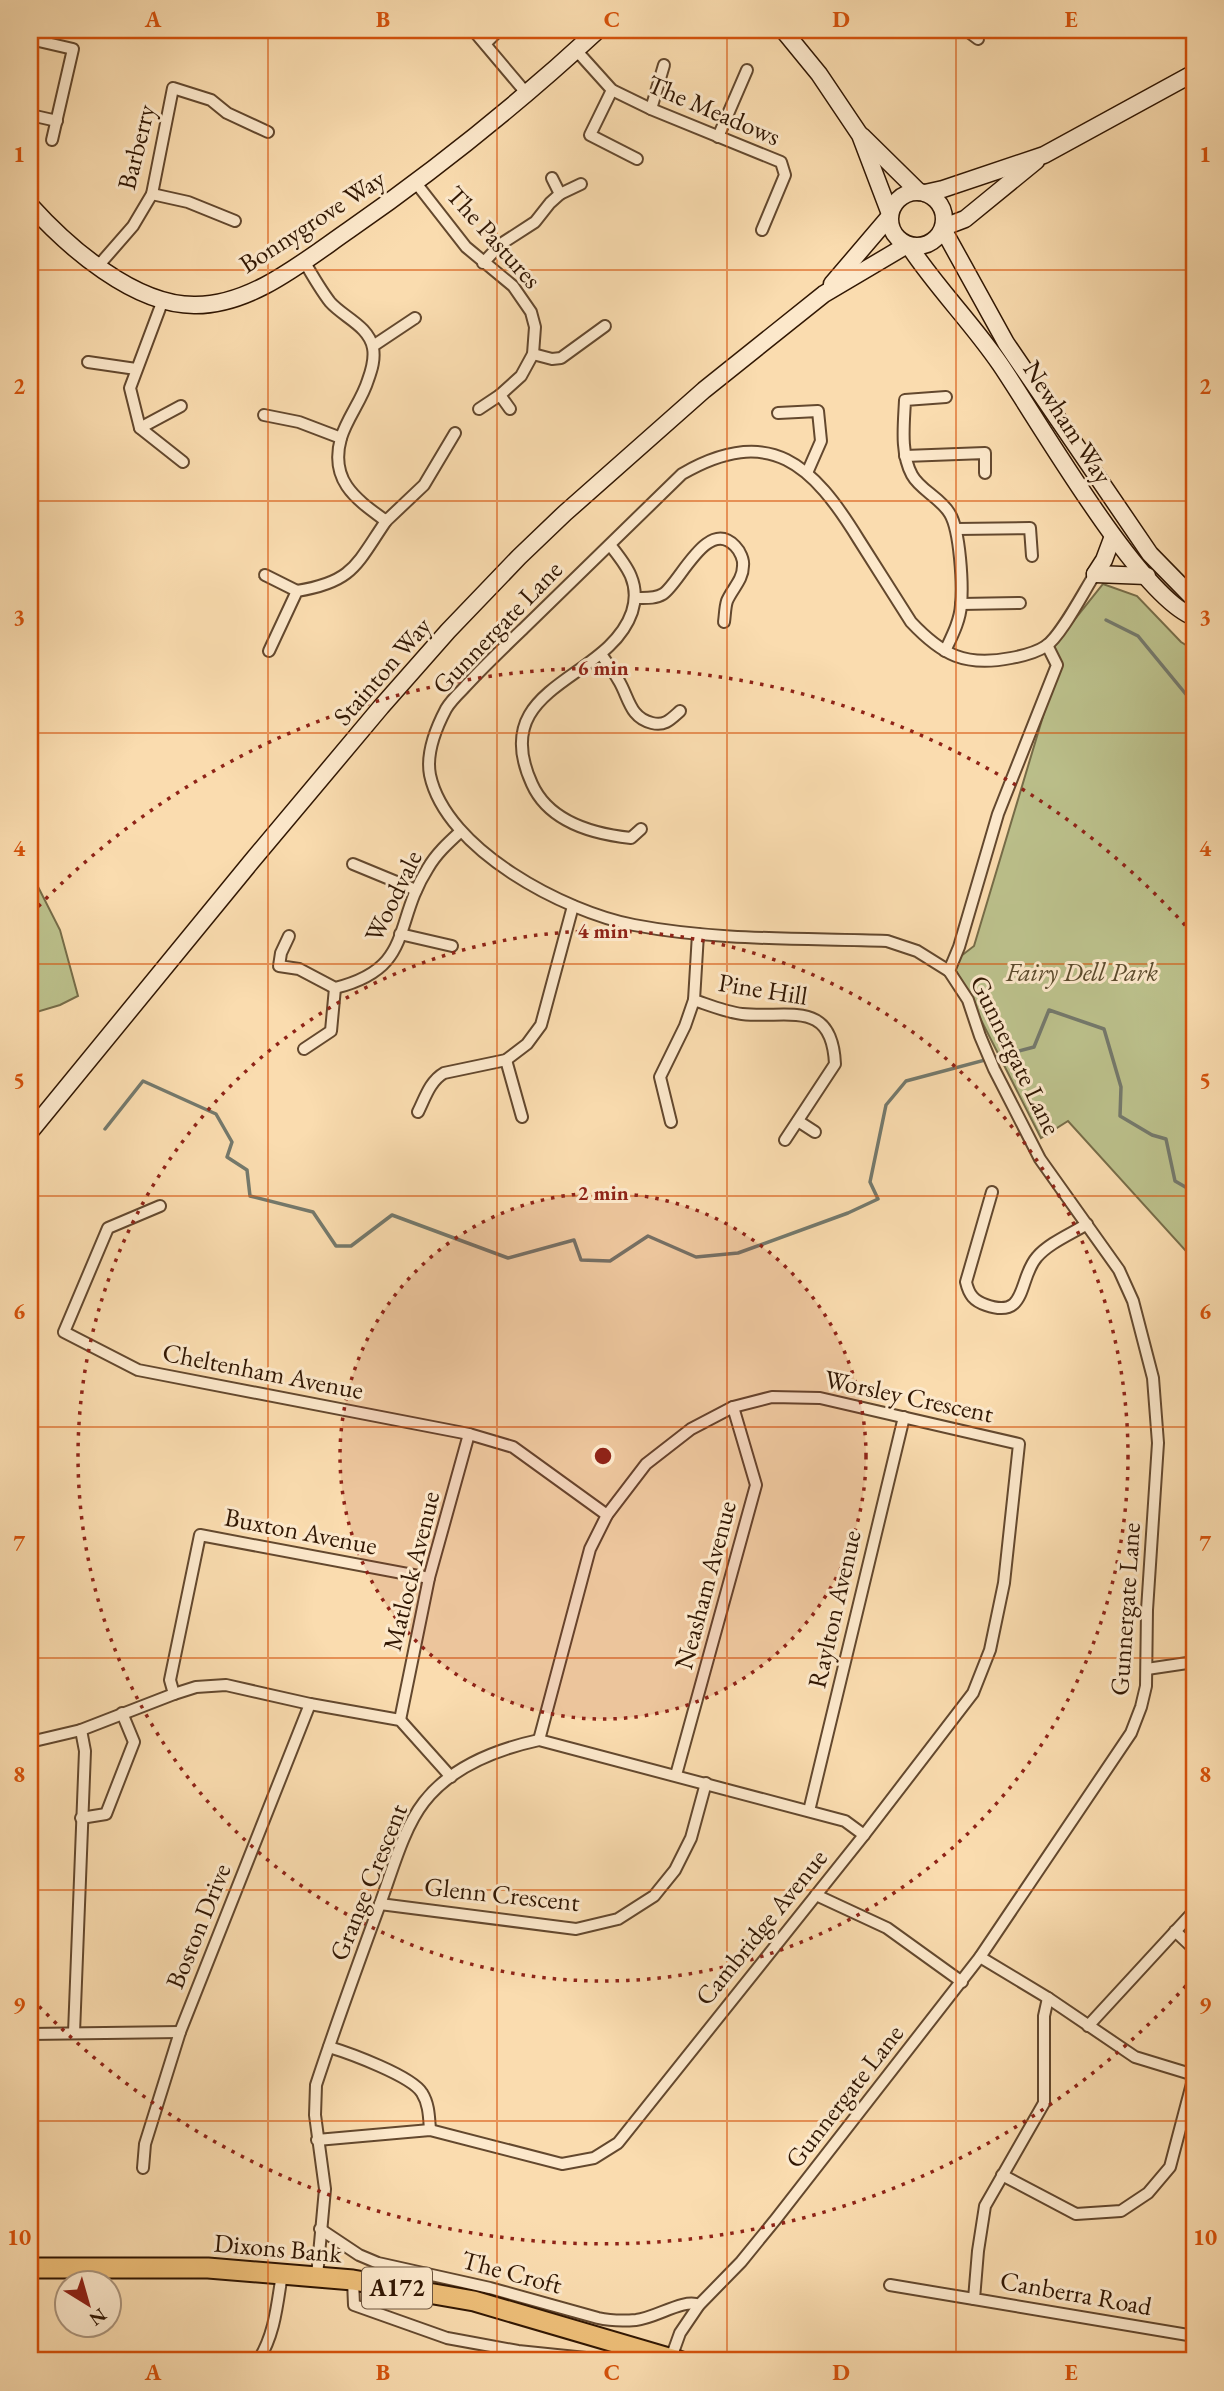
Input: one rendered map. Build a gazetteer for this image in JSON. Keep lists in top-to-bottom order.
{
  "streets": {
    "highway": ["Dixons Bank", "A172"],
    "street": [
      "The Meadows",
      "Barberry",
      "Bonnygrove Way",
      "The Pastures",
      "Newham Way",
      "Gunnergate Lane",
      "Stainton Way",
      "Woodvale",
      "Pine Hill",
      "Cheltenham Avenue",
      "Worsley Crescent",
      "Buxton Avenue",
      "Matlock Avenue",
      "Neasham Avenue",
      "Raylton Avenue",
      "Grange Crescent",
      "Glenn Crescent",
      "Boston Drive",
      "Cambridge Avenue",
      "The Croft",
      "Canberra Road"
    ]
  },
  "crossings": [
    ["The Meadows", "Bonnygrove Way"],
    ["Barberry", "Bonnygrove Way"],
    ["Bonnygrove Way", "The Pastures"],
    ["Newham Way", "Stainton Way"],
    ["Gunnergate Lane", "Woodvale"],
    ["Gunnergate Lane", "Pine Hill"],
    ["Gunnergate Lane", "Dixons Bank"],
    ["Gunnergate Lane", "The Croft"],
    ["Cheltenham Avenue", "Worsley Crescent"],
    ["Cheltenham Avenue", "Matlock Avenue"],
    ["Worsley Crescent", "Neasham Avenue"],
    ["Worsley Crescent", "Raylton Avenue"],
    ["Worsley Crescent", "Grange Crescent"],
    ["Worsley Crescent", "Cambridge Avenue"],
    ["Buxton Avenue", "Matlock Avenue"],
    ["Neasham Avenue", "Grange Crescent"],
    ["Raylton Avenue", "Grange Crescent"],
    ["Grange Crescent", "Glenn Crescent"],
    ["Grange Crescent", "Cambridge Avenue"],
    ["Grange Crescent", "Dixons Bank"],
    ["Grange Crescent", "The Croft"]
  ],
  "parks": ["Fairy Dell Park"],
  "north": "bottom right",
  "grid": {
    "columns": [
      "A",
      "B",
      "C",
      "D",
      "E"
    ],
    "rows": [
      "1",
      "2",
      "3",
      "4",
      "5",
      "6",
      "7",
      "8",
      "9",
      "10"
    ]
  },
  "rings": ["6 min", "4 min", "2 min"]
}
